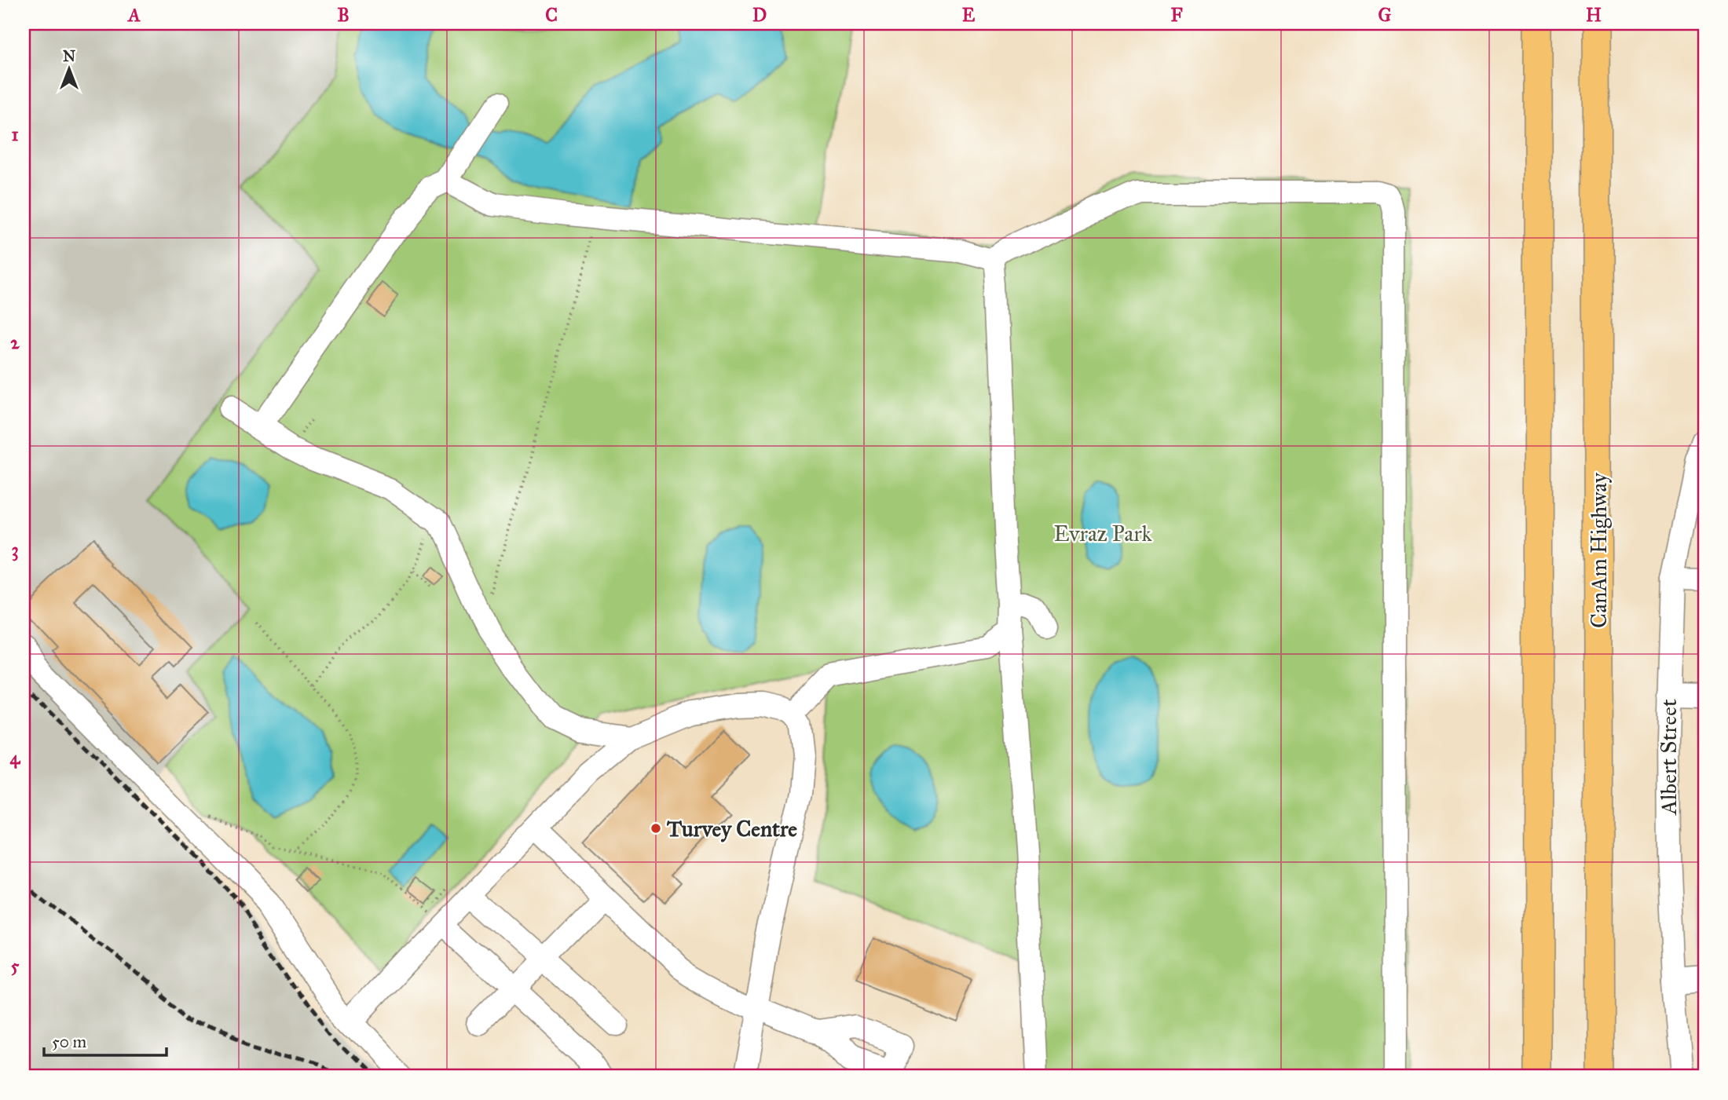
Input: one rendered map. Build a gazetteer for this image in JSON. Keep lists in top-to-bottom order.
{
  "streets": {
    "main road": ["CanAm Highway"],
    "street": ["Albert Street"]
  },
  "parks": ["Evraz Park"],
  "places": ["Turvey Centre"],
  "scale_bar": "50 m",
  "north": "top",
  "grid": {
    "columns": [
      "A",
      "B",
      "C",
      "D",
      "E",
      "F",
      "G",
      "H"
    ],
    "rows": [
      "1",
      "2",
      "3",
      "4",
      "5"
    ]
  }
}
